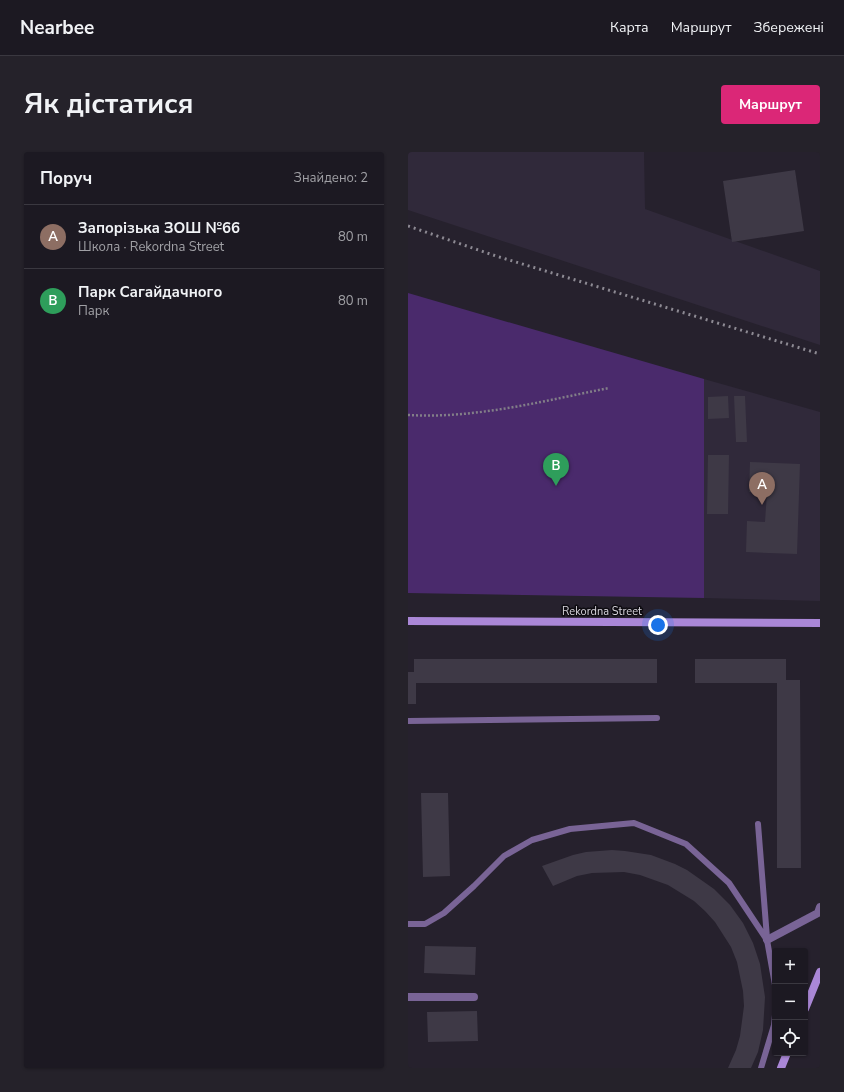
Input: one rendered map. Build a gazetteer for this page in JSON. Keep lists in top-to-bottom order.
{
  "streets": {
    "street": ["Rekordna Street"]
  },
  "page": {
    "header": "Nearbee",
    "nav": ["Карта", "Маршрут", "Збережені"],
    "title": "Як дістатися",
    "buttons": "Маршрут",
    "heading": ["Поруч", "Знайдено: 2"],
    "list": [
      {
        "mark": "A",
        "name": "Запорізька ЗОШ №66",
        "note": "Школа · Rekordna Street",
        "value": "80 m"
      },
      {
        "mark": "B",
        "name": "Парк Сагайдачного",
        "note": "Парк",
        "value": "80 m"
      }
    ],
    "pins": ["B", "A"],
    "map_buttons": ["+", "−"]
  }
}
